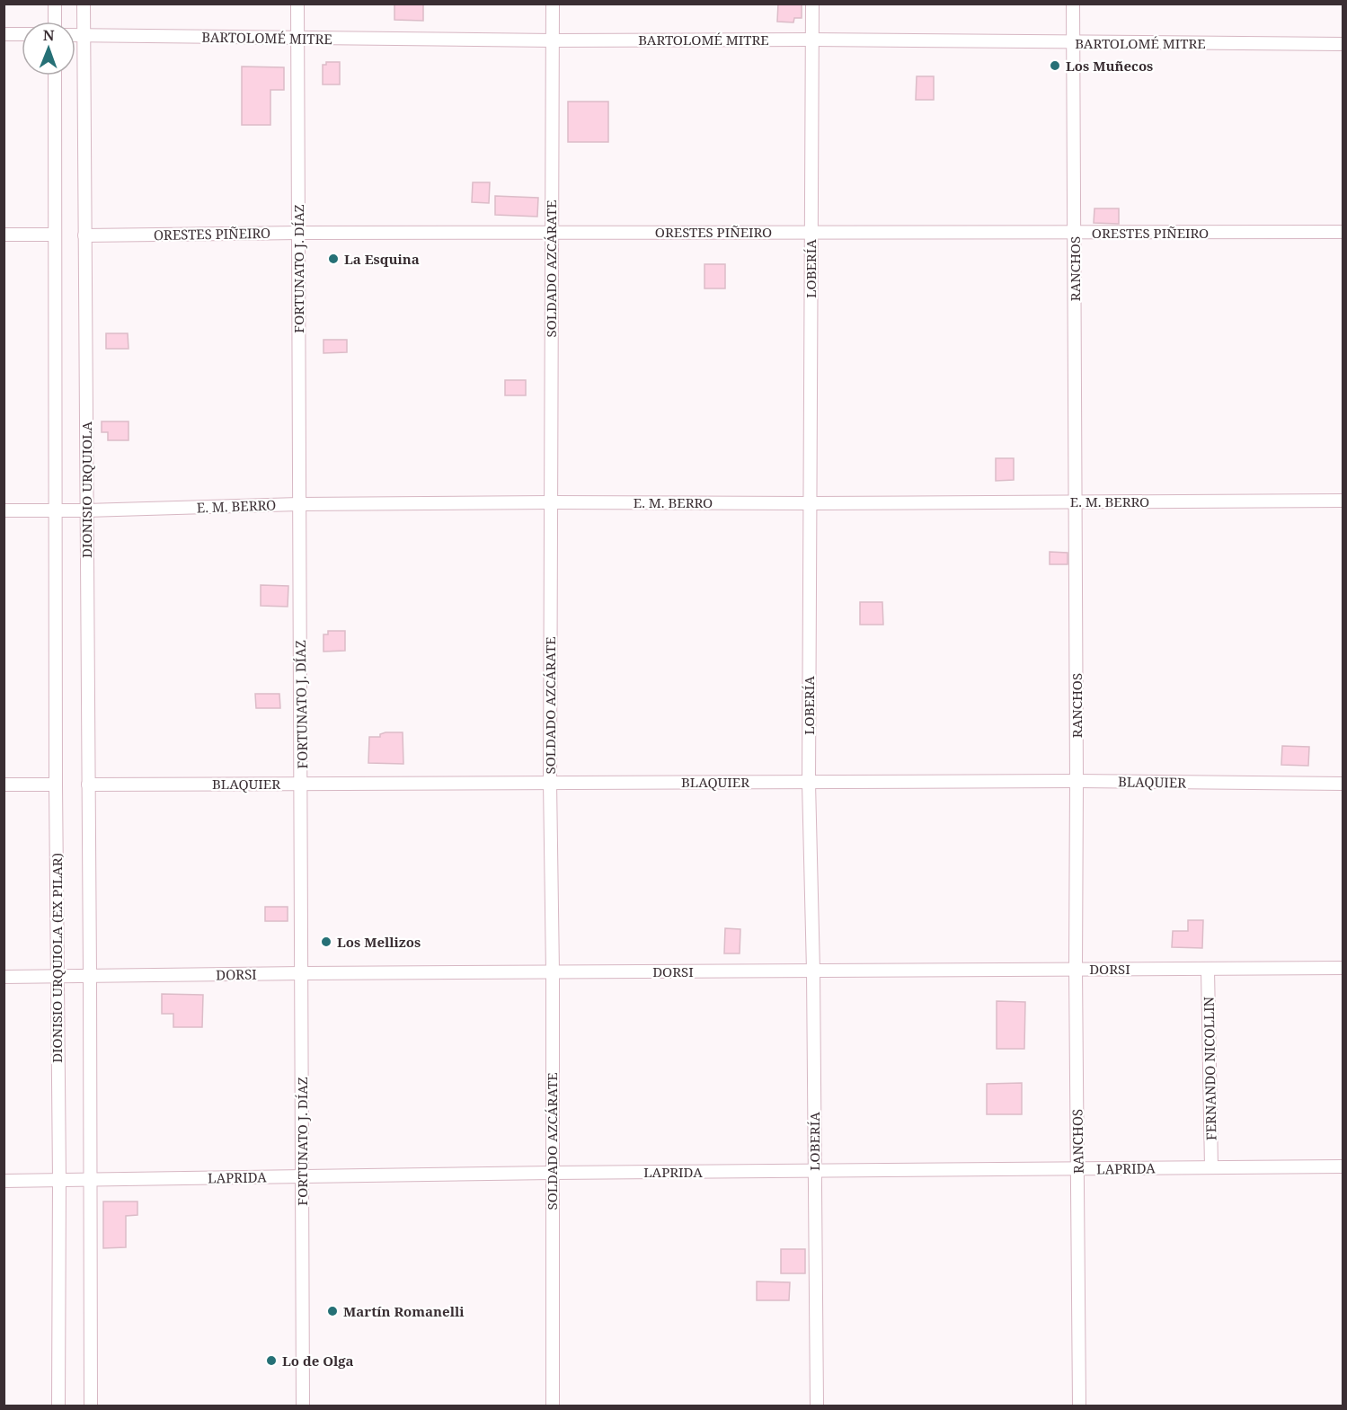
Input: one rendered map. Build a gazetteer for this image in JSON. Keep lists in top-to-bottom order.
{
  "streets": {
    "street": [
      "BARTOLOMÉ MITRE",
      "ORESTES PIÑEIRO",
      "FORTUNATO J. DÍAZ",
      "SOLDADO AZCÁRATE",
      "LOBERÍA",
      "RANCHOS",
      "DIONISIO URQUIOLA",
      "E. M. BERRO",
      "BLAQUIER",
      "DIONISIO URQUIOLA (EX PILAR)",
      "DORSI",
      "FERNANDO NICOLLIN",
      "LAPRIDA"
    ]
  },
  "crossings": [
    ["BARTOLOMÉ MITRE", "FORTUNATO J. DÍAZ"],
    ["BARTOLOMÉ MITRE", "SOLDADO AZCÁRATE"],
    ["BARTOLOMÉ MITRE", "LOBERÍA"],
    ["BARTOLOMÉ MITRE", "RANCHOS"],
    ["BARTOLOMÉ MITRE", "DIONISIO URQUIOLA"],
    ["ORESTES PIÑEIRO", "FORTUNATO J. DÍAZ"],
    ["ORESTES PIÑEIRO", "SOLDADO AZCÁRATE"],
    ["ORESTES PIÑEIRO", "LOBERÍA"],
    ["ORESTES PIÑEIRO", "RANCHOS"],
    ["ORESTES PIÑEIRO", "DIONISIO URQUIOLA"],
    ["FORTUNATO J. DÍAZ", "E. M. BERRO"],
    ["FORTUNATO J. DÍAZ", "BLAQUIER"],
    ["FORTUNATO J. DÍAZ", "DORSI"],
    ["FORTUNATO J. DÍAZ", "LAPRIDA"],
    ["SOLDADO AZCÁRATE", "E. M. BERRO"],
    ["SOLDADO AZCÁRATE", "BLAQUIER"],
    ["SOLDADO AZCÁRATE", "DORSI"],
    ["SOLDADO AZCÁRATE", "LAPRIDA"],
    ["LOBERÍA", "E. M. BERRO"],
    ["LOBERÍA", "BLAQUIER"],
    ["LOBERÍA", "DORSI"],
    ["LOBERÍA", "LAPRIDA"],
    ["RANCHOS", "E. M. BERRO"],
    ["RANCHOS", "BLAQUIER"],
    ["RANCHOS", "DORSI"],
    ["RANCHOS", "LAPRIDA"],
    ["DIONISIO URQUIOLA", "E. M. BERRO"],
    ["DIONISIO URQUIOLA", "BLAQUIER"],
    ["DIONISIO URQUIOLA", "DORSI"],
    ["E. M. BERRO", "DIONISIO URQUIOLA (EX PILAR)"],
    ["DIONISIO URQUIOLA (EX PILAR)", "DORSI"],
    ["DIONISIO URQUIOLA (EX PILAR)", "LAPRIDA"],
    ["DORSI", "FERNANDO NICOLLIN"],
    ["FERNANDO NICOLLIN", "LAPRIDA"]
  ],
  "places": [
    "Los Muñecos",
    "La Esquina",
    "Los Mellizos",
    "Martín Romanelli",
    "Lo de Olga"
  ],
  "north": "top"
}
